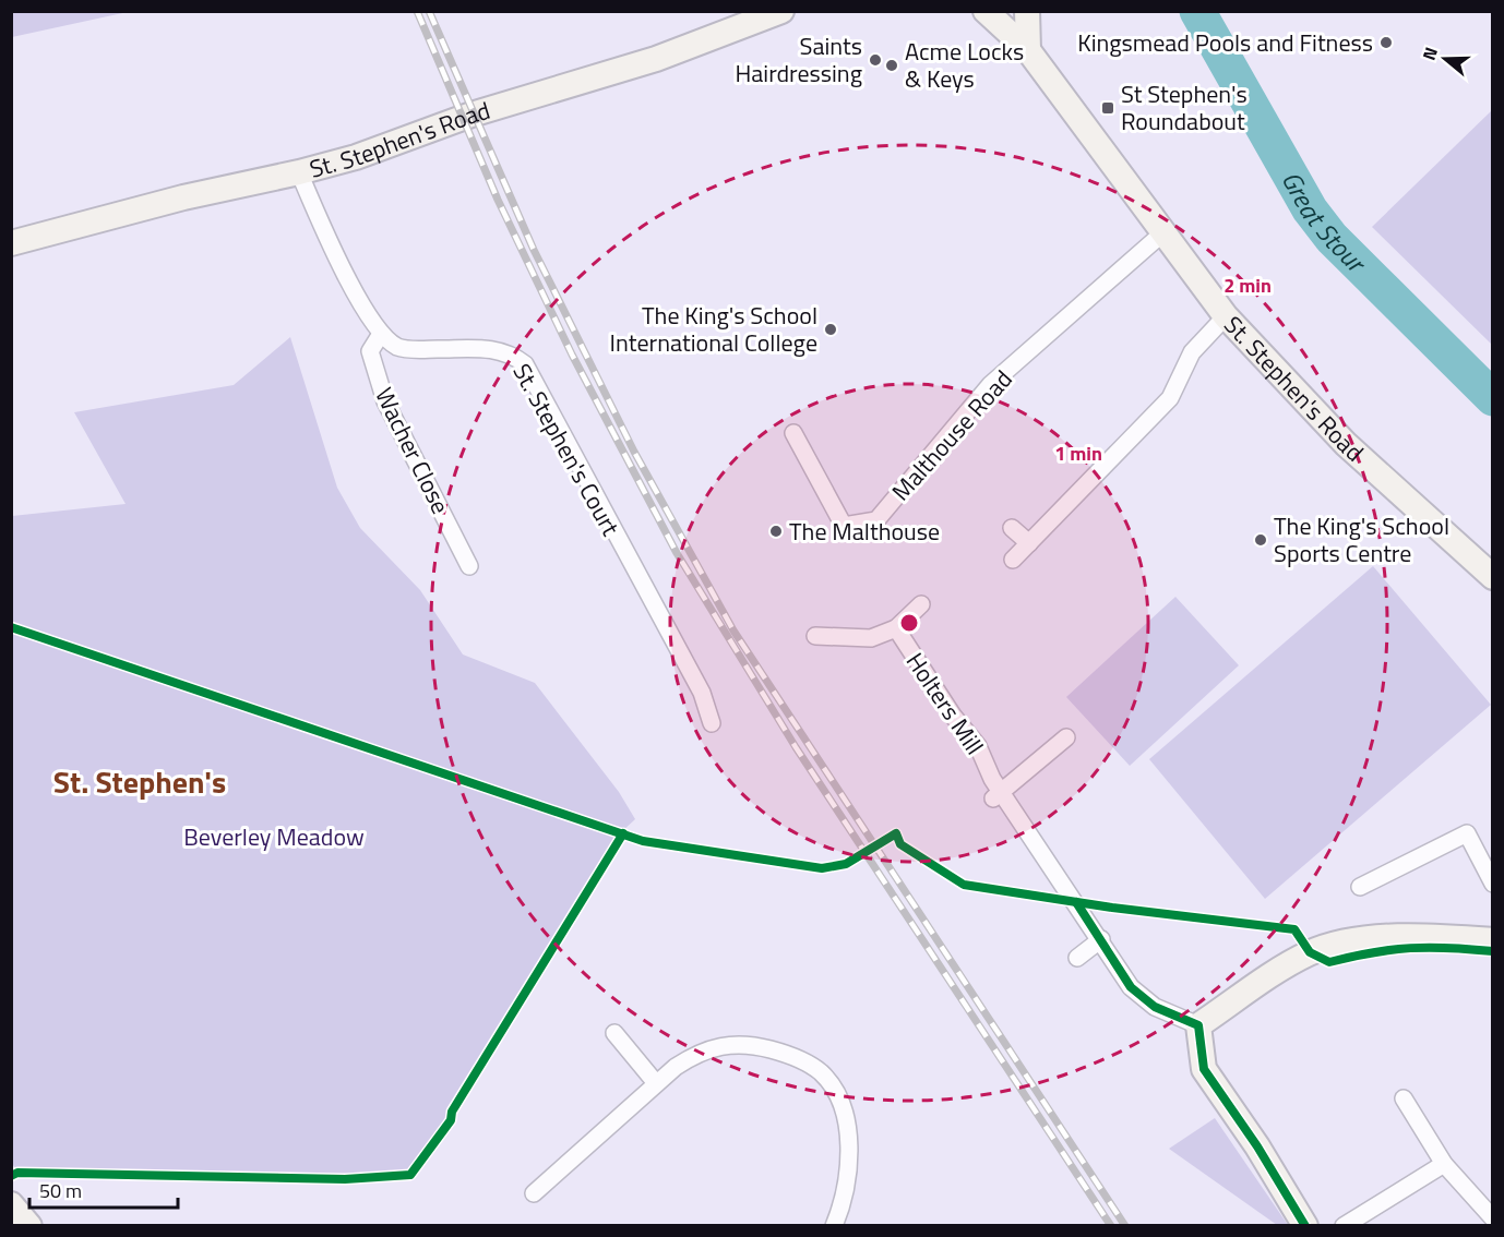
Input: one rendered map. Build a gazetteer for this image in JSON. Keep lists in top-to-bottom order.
{
  "streets": {
    "main road": ["St. Stephen's Road"],
    "street": [
      "Malthouse Road",
      "St. Stephen's Court",
      "Wacher Close",
      "Holters Mill"
    ]
  },
  "crossings": [
    ["St. Stephen's Road", "Malthouse Road"],
    ["St. Stephen's Court", "Wacher Close"]
  ],
  "districts": ["St. Stephen's"],
  "water": ["Great Stour"],
  "parks": ["Beverley Meadow"],
  "places": {
    "other": [
      "Kingsmead Pools and Fitness",
      "Saints Hairdressing",
      "Acme Locks & Keys",
      "The King's School International College",
      "The Malthouse",
      "The King's School Sports Centre"
    ],
    "transit": ["St Stephen's Roundabout"]
  },
  "scale_bar": "50 m",
  "north": "left",
  "rings": ["2 min", "1 min"]
}
